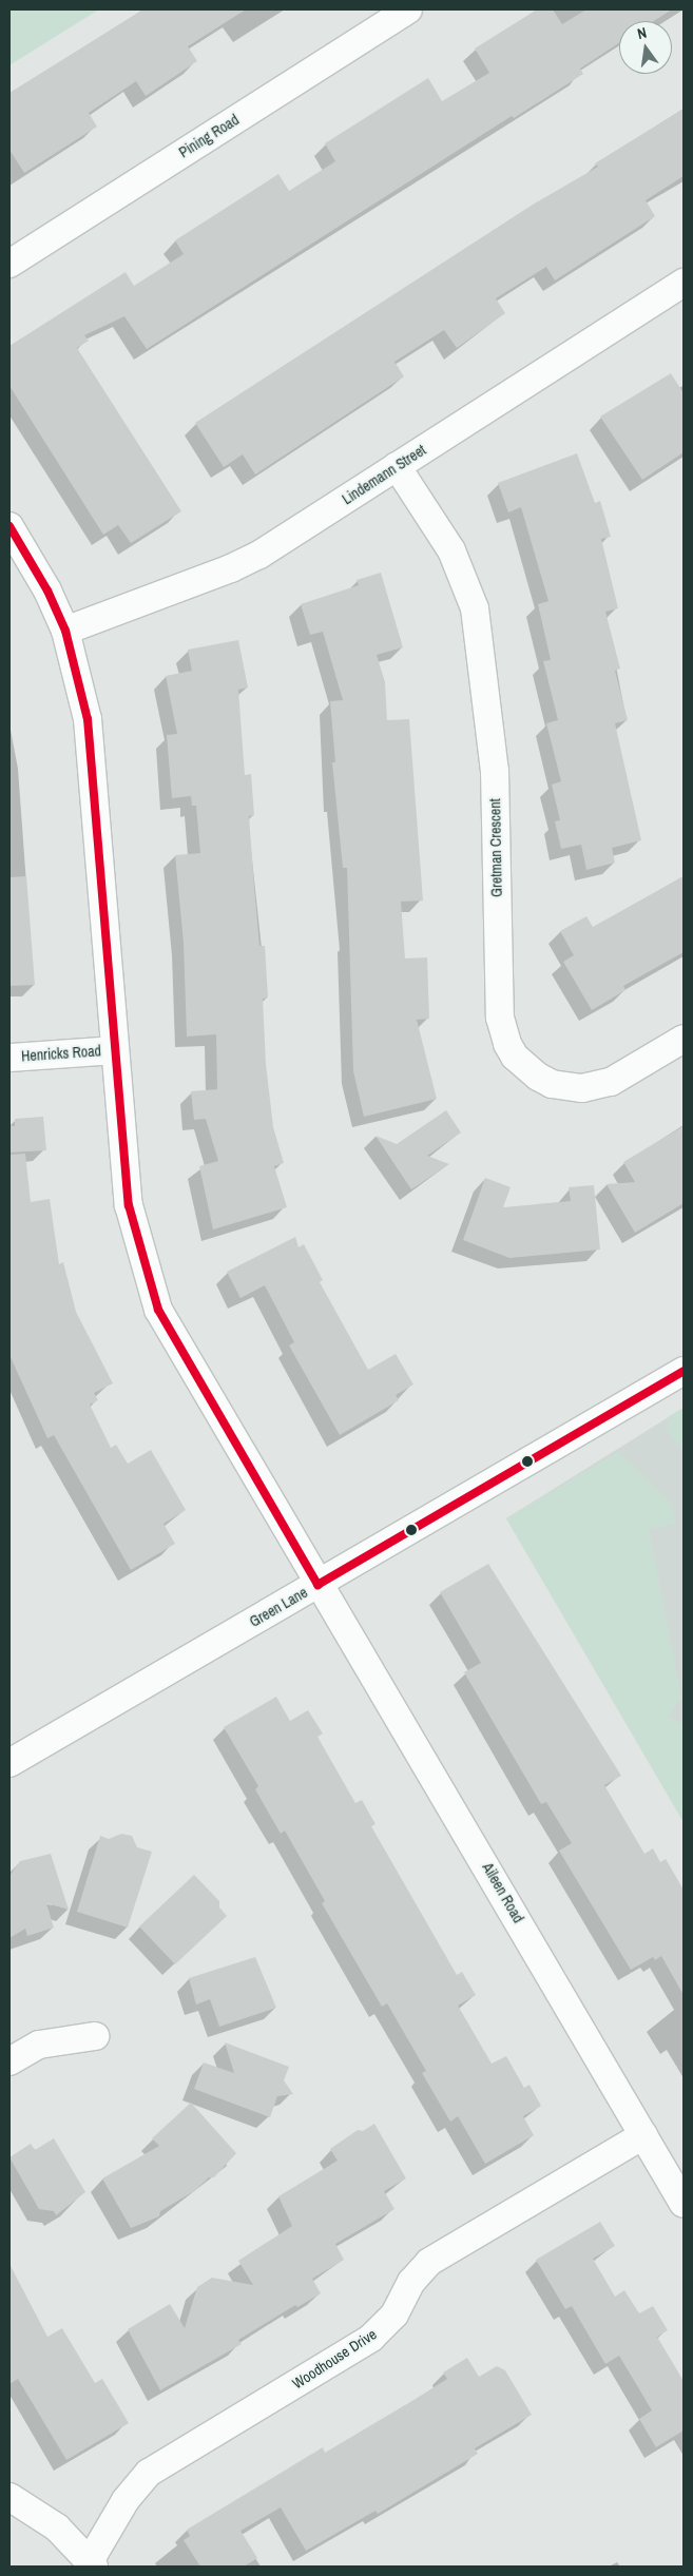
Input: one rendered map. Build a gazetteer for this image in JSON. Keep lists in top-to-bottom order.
{
  "streets": {
    "street": [
      "Pining Road",
      "Lindemann Street",
      "Gretman Crescent",
      "Henricks Road",
      "Green Lane",
      "Aileen Road",
      "Woodhouse Drive"
    ]
  },
  "crossings": [
    ["Lindemann Street", "Gretman Crescent"],
    ["Lindemann Street", "Aileen Road"],
    ["Henricks Road", "Aileen Road"],
    ["Green Lane", "Aileen Road"],
    ["Aileen Road", "Woodhouse Drive"]
  ],
  "north": "top"
}
